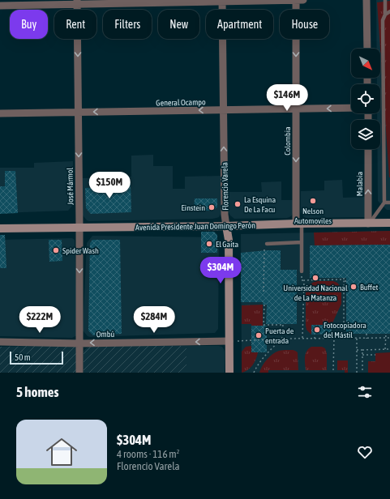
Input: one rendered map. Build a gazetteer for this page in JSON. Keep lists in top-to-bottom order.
{
  "streets": {
    "main road": ["Florencio Varela", "Avenida Presidente Juan Domingo Perón"],
    "street": [
      "General Ocampo",
      "Colombia",
      "Malabia",
      "José Mármol",
      "Ombú"
    ]
  },
  "crossings": [
    ["General Ocampo", "Colombia"],
    ["General Ocampo", "José Mármol"],
    ["General Ocampo", "Florencio Varela"],
    ["Colombia", "Avenida Presidente Juan Domingo Perón"],
    ["Malabia", "Avenida Presidente Juan Domingo Perón"],
    ["José Mármol", "Avenida Presidente Juan Domingo Perón"],
    ["José Mármol", "Ombú"],
    ["Florencio Varela", "Avenida Presidente Juan Domingo Perón"],
    ["Florencio Varela", "Ombú"]
  ],
  "one_way": [
    "General Ocampo",
    "Colombia",
    "Malabia",
    "José Mármol",
    "Ombú"
  ],
  "places": [
    "Nelson Automoviles",
    "La Esquina De La Facu",
    "Einstein",
    "El Gaita",
    "Spider Wash",
    "Universidad Nacional de La Matanza",
    "Buffet",
    "Fotocopiadora del Mástil",
    "Puerta de entrada"
  ],
  "scale_bar": "50 m",
  "north": "bottom right",
  "page": {
    "chip": [
      "Buy",
      "Rent",
      "Filters",
      "New",
      "Apartment",
      "House"
    ],
    "price": [
      "$146M",
      "$150M",
      "$304M",
      "$222M",
      "$284M"
    ],
    "scale": "50 m",
    "heading": "5 homes",
    "list": [
      {
        "name": "$304M",
        "note": "4 rooms · 116 m² · Florencio Varela"
      }
    ]
  }
}
